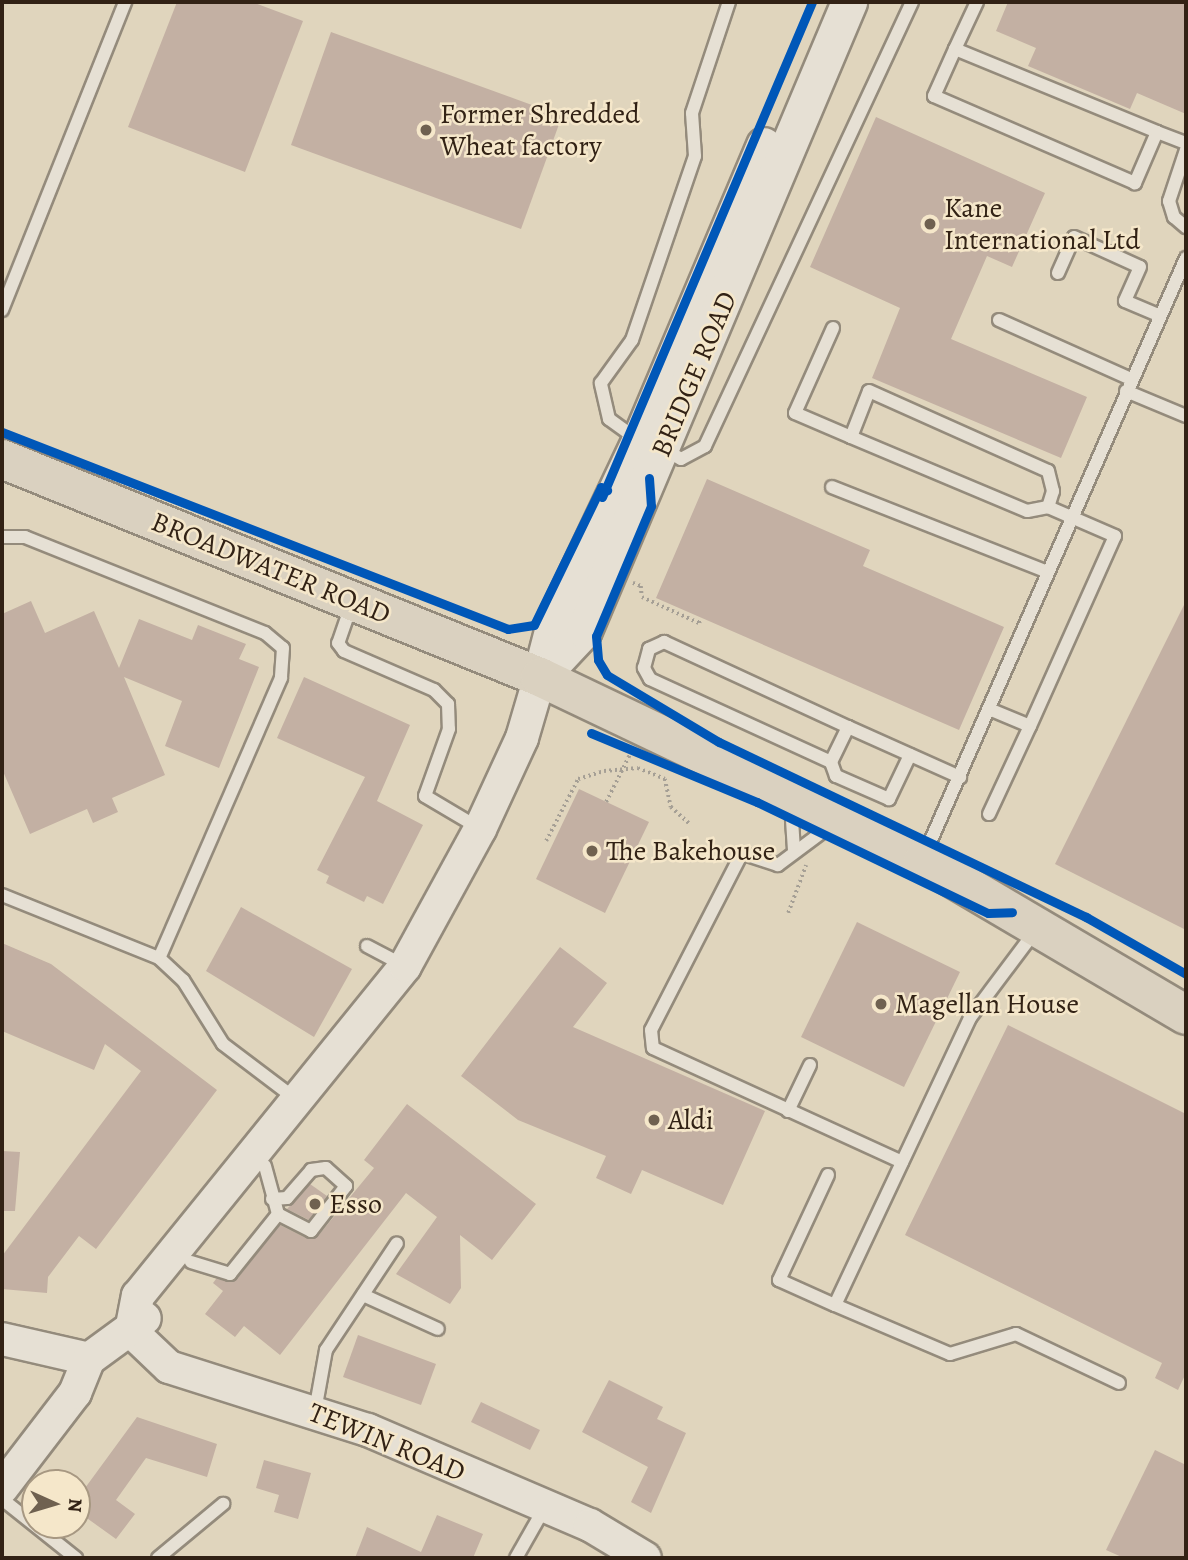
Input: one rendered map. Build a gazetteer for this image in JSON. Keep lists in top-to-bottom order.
{
  "streets": {
    "main road": ["BRIDGE ROAD", "BROADWATER ROAD"],
    "street": ["TEWIN ROAD"]
  },
  "crossings": [
    ["BRIDGE ROAD", "BROADWATER ROAD"]
  ],
  "places": [
    "Former Shredded Wheat factory",
    "Kane International Ltd",
    "The Bakehouse",
    "Magellan House",
    "Aldi",
    "Esso"
  ],
  "north": "right"
}
